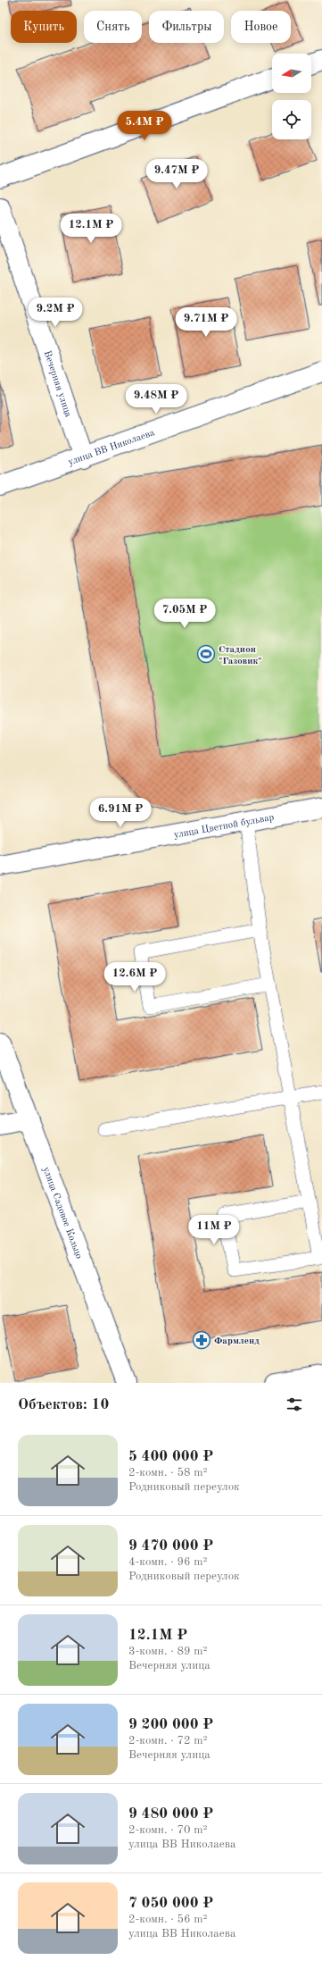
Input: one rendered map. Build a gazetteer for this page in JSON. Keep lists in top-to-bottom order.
{
  "streets": {
    "street": [
      "Вечерняя улица",
      "улица ВВ Николаева",
      "улица Цветной бульвар",
      "улица Садовое Кольцо"
    ]
  },
  "crossings": [
    ["Вечерняя улица", "улица ВВ Николаева"]
  ],
  "places": {
    "sports": ["Стадион \"Газовик\""],
    "pharmacy": ["Фармленд"]
  },
  "north": "left",
  "page": {
    "chip": [
      "Купить",
      "Снять",
      "Фильтры",
      "Новое"
    ],
    "price": [
      "5.4M ₽",
      "9.47M ₽",
      "12.1M ₽",
      "9.2M ₽",
      "9.71M ₽",
      "9.48M ₽",
      "7.05M ₽",
      "6.91M ₽",
      "12.6M ₽",
      "11M ₽"
    ],
    "heading": "Объектов: 10",
    "list": [
      {
        "name": "5 400 000 ₽",
        "note": "2-комн. · 58 m² · Родниковый переулок"
      },
      {
        "name": "9 470 000 ₽",
        "note": "4-комн. · 96 m² · Родниковый переулок"
      },
      {
        "name": "12.1M ₽",
        "note": "3-комн. · 89 m² · Вечерняя улица"
      },
      {
        "name": "9 200 000 ₽",
        "note": "2-комн. · 72 m² · Вечерняя улица"
      },
      {
        "name": "9 480 000 ₽",
        "note": "2-комн. · 70 m² · улица ВВ Николаева"
      },
      {
        "name": "7 050 000 ₽",
        "note": "2-комн. · 56 m² · улица ВВ Николаева"
      }
    ]
  }
}
